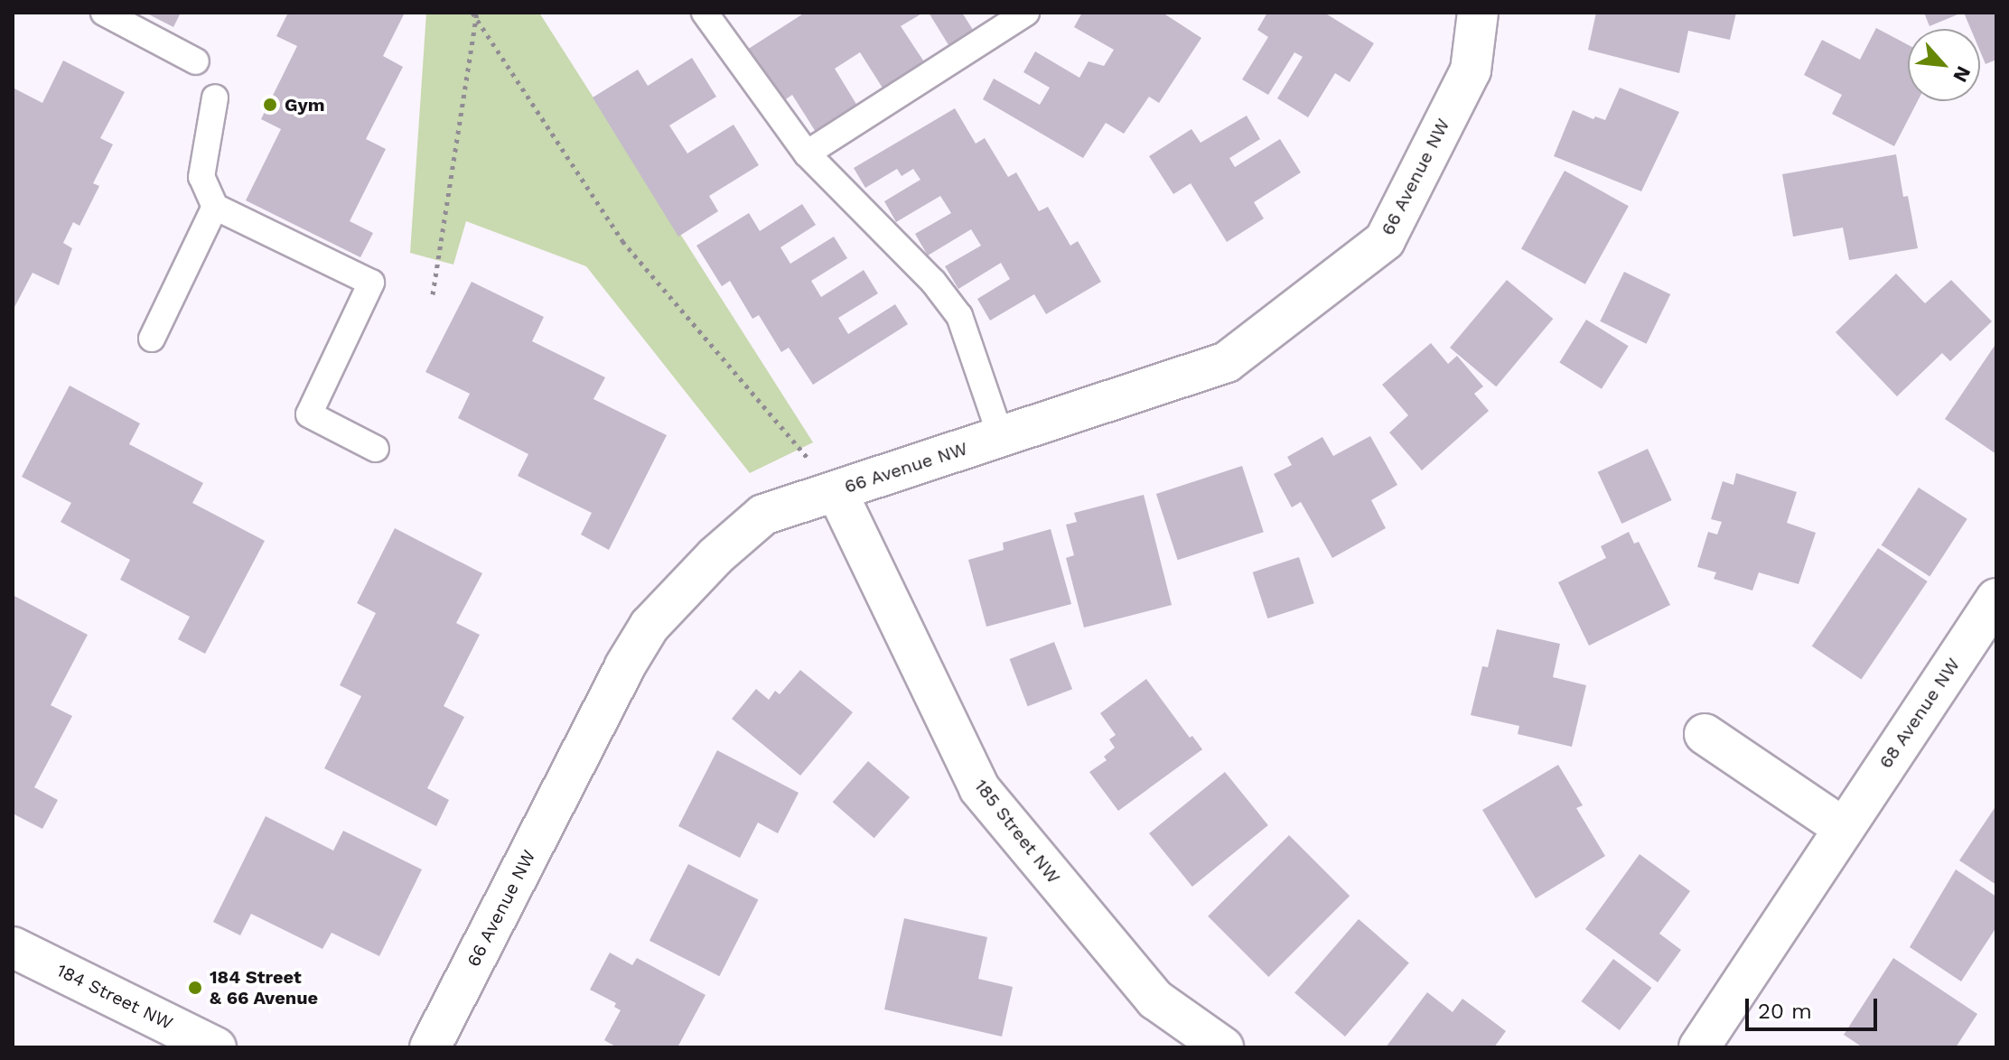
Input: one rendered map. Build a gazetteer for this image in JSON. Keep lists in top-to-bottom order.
{
  "streets": {
    "street": [
      "66 Avenue NW",
      "68 Avenue NW",
      "185 Street NW",
      "184 Street NW"
    ]
  },
  "crossings": [
    ["66 Avenue NW", "185 Street NW"]
  ],
  "places": ["Gym", "184 Street & 66 Avenue"],
  "scale_bar": "20 m",
  "north": "bottom right"
}
